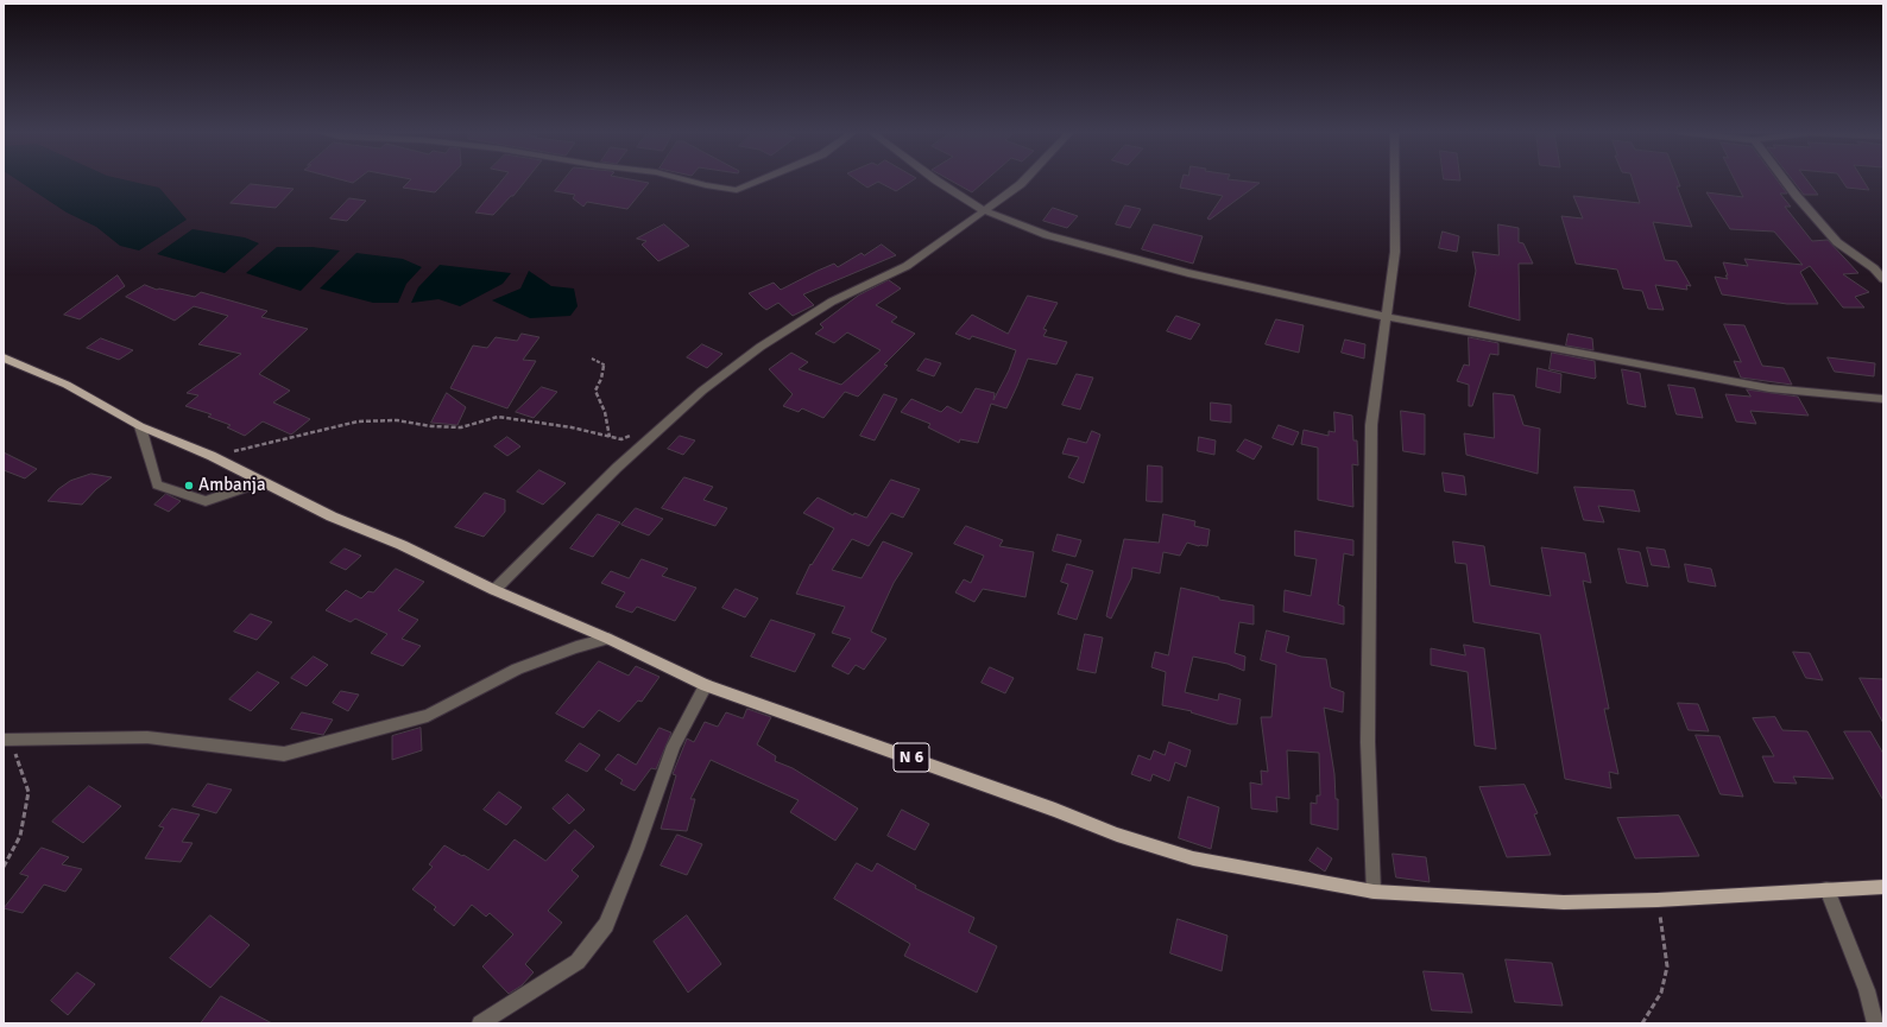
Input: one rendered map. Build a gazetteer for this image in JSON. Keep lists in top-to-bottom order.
{
  "streets": {
    "main road": ["N 6"]
  },
  "places": ["Ambanja"]
}
